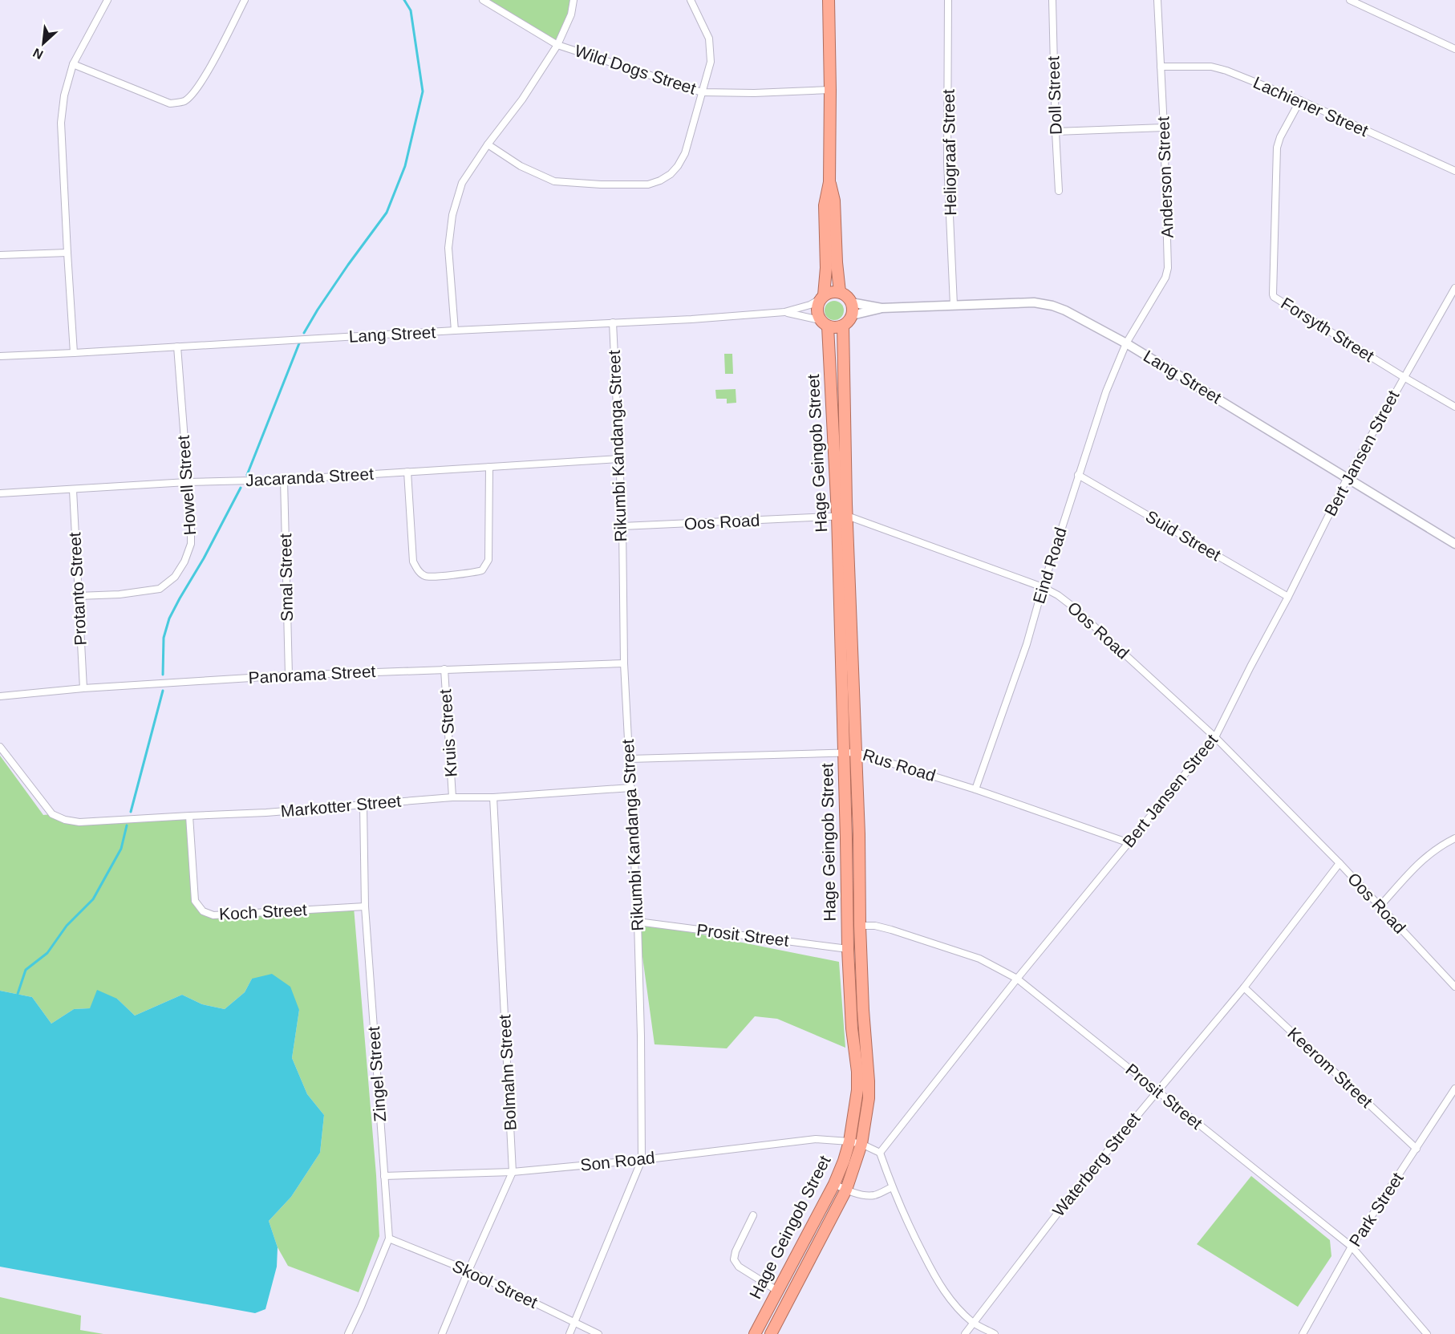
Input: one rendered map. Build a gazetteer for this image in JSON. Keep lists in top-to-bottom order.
{
  "streets": {
    "highway": ["Hage Geingob Street"],
    "street": [
      "Wild Dogs Street",
      "Doll Street",
      "Lachiener Street",
      "Heliograaf Street",
      "Anderson Street",
      "Forsyth Street",
      "Lang Street",
      "Rikumbi Kandanga Street",
      "Bert Jansen Street",
      "Jacaranda Street",
      "Howell Street",
      "Oos Road",
      "Suid Street",
      "Eind Road",
      "Smal Street",
      "Protanto Street",
      "Panorama Street",
      "Kruis Street",
      "Rus Road",
      "Markotter Street",
      "Koch Street",
      "Prosit Street",
      "Keerom Street",
      "Bolmahn Street",
      "Zingel Street",
      "Son Road",
      "Waterberg Street",
      "Park Street",
      "Skool Street"
    ]
  },
  "crossings": [
    ["Lachiener Street", "Anderson Street"],
    ["Lachiener Street", "Forsyth Street"],
    ["Heliograaf Street", "Lang Street"],
    ["Anderson Street", "Lang Street"],
    ["Anderson Street", "Eind Road"],
    ["Forsyth Street", "Bert Jansen Street"],
    ["Lang Street", "Rikumbi Kandanga Street"],
    ["Lang Street", "Hage Geingob Street"],
    ["Lang Street", "Bert Jansen Street"],
    ["Lang Street", "Howell Street"],
    ["Lang Street", "Eind Road"],
    ["Rikumbi Kandanga Street", "Jacaranda Street"],
    ["Rikumbi Kandanga Street", "Oos Road"],
    ["Rikumbi Kandanga Street", "Panorama Street"],
    ["Rikumbi Kandanga Street", "Rus Road"],
    ["Rikumbi Kandanga Street", "Markotter Street"],
    ["Rikumbi Kandanga Street", "Prosit Street"],
    ["Rikumbi Kandanga Street", "Son Road"],
    ["Rikumbi Kandanga Street", "Skool Street"],
    ["Hage Geingob Street", "Oos Road"],
    ["Hage Geingob Street", "Rus Road"],
    ["Hage Geingob Street", "Prosit Street"],
    ["Hage Geingob Street", "Son Road"],
    ["Bert Jansen Street", "Oos Road"],
    ["Bert Jansen Street", "Suid Street"],
    ["Bert Jansen Street", "Rus Road"],
    ["Bert Jansen Street", "Prosit Street"],
    ["Jacaranda Street", "Howell Street"],
    ["Jacaranda Street", "Smal Street"],
    ["Jacaranda Street", "Protanto Street"],
    ["Howell Street", "Protanto Street"],
    ["Oos Road", "Eind Road"],
    ["Oos Road", "Waterberg Street"],
    ["Suid Street", "Eind Road"],
    ["Eind Road", "Rus Road"],
    ["Smal Street", "Panorama Street"],
    ["Protanto Street", "Panorama Street"],
    ["Panorama Street", "Kruis Street"],
    ["Kruis Street", "Markotter Street"],
    ["Markotter Street", "Koch Street"],
    ["Markotter Street", "Bolmahn Street"],
    ["Markotter Street", "Zingel Street"],
    ["Koch Street", "Zingel Street"],
    ["Prosit Street", "Waterberg Street"],
    ["Prosit Street", "Park Street"],
    ["Keerom Street", "Waterberg Street"],
    ["Keerom Street", "Park Street"],
    ["Bolmahn Street", "Son Road"],
    ["Bolmahn Street", "Skool Street"],
    ["Zingel Street", "Son Road"],
    ["Zingel Street", "Skool Street"]
  ],
  "north": "bottom left"
}
